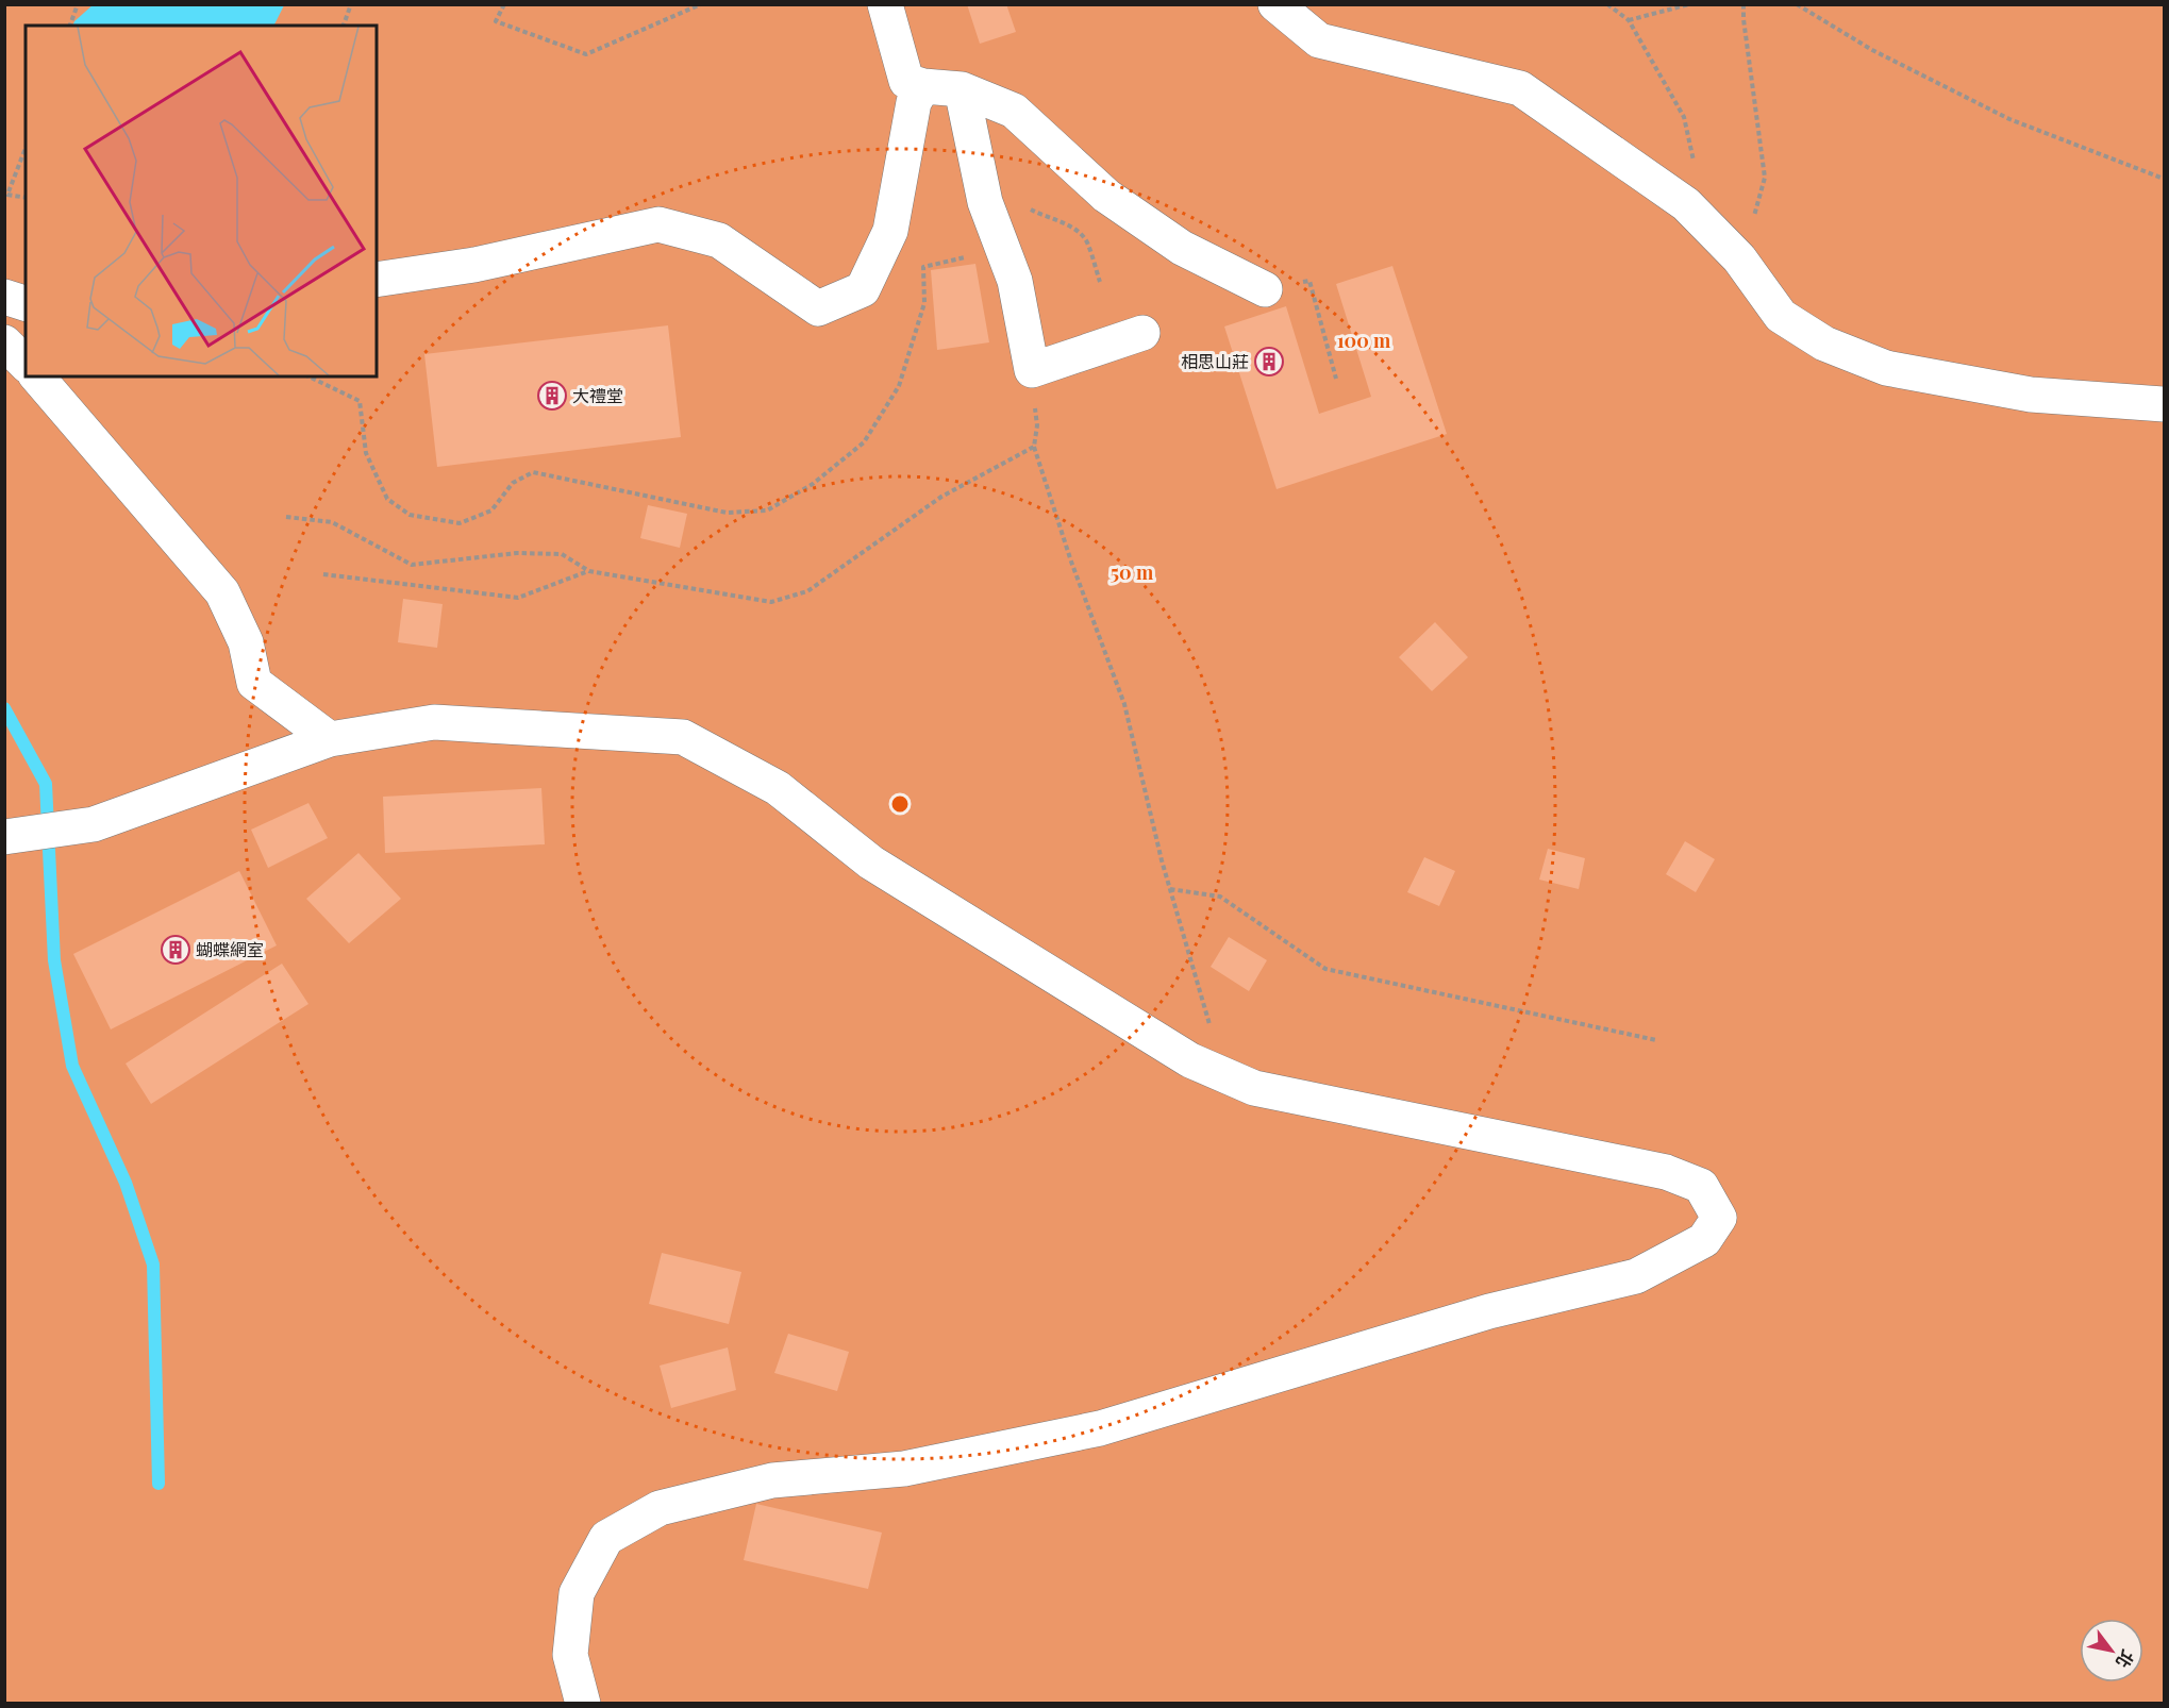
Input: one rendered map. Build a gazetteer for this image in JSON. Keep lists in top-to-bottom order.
{
  "places": {
    "building": ["相思山莊", "大禮堂", "蝴蝶網室"]
  },
  "north": "bottom right",
  "rings": ["100 m", "50 m"]
}
